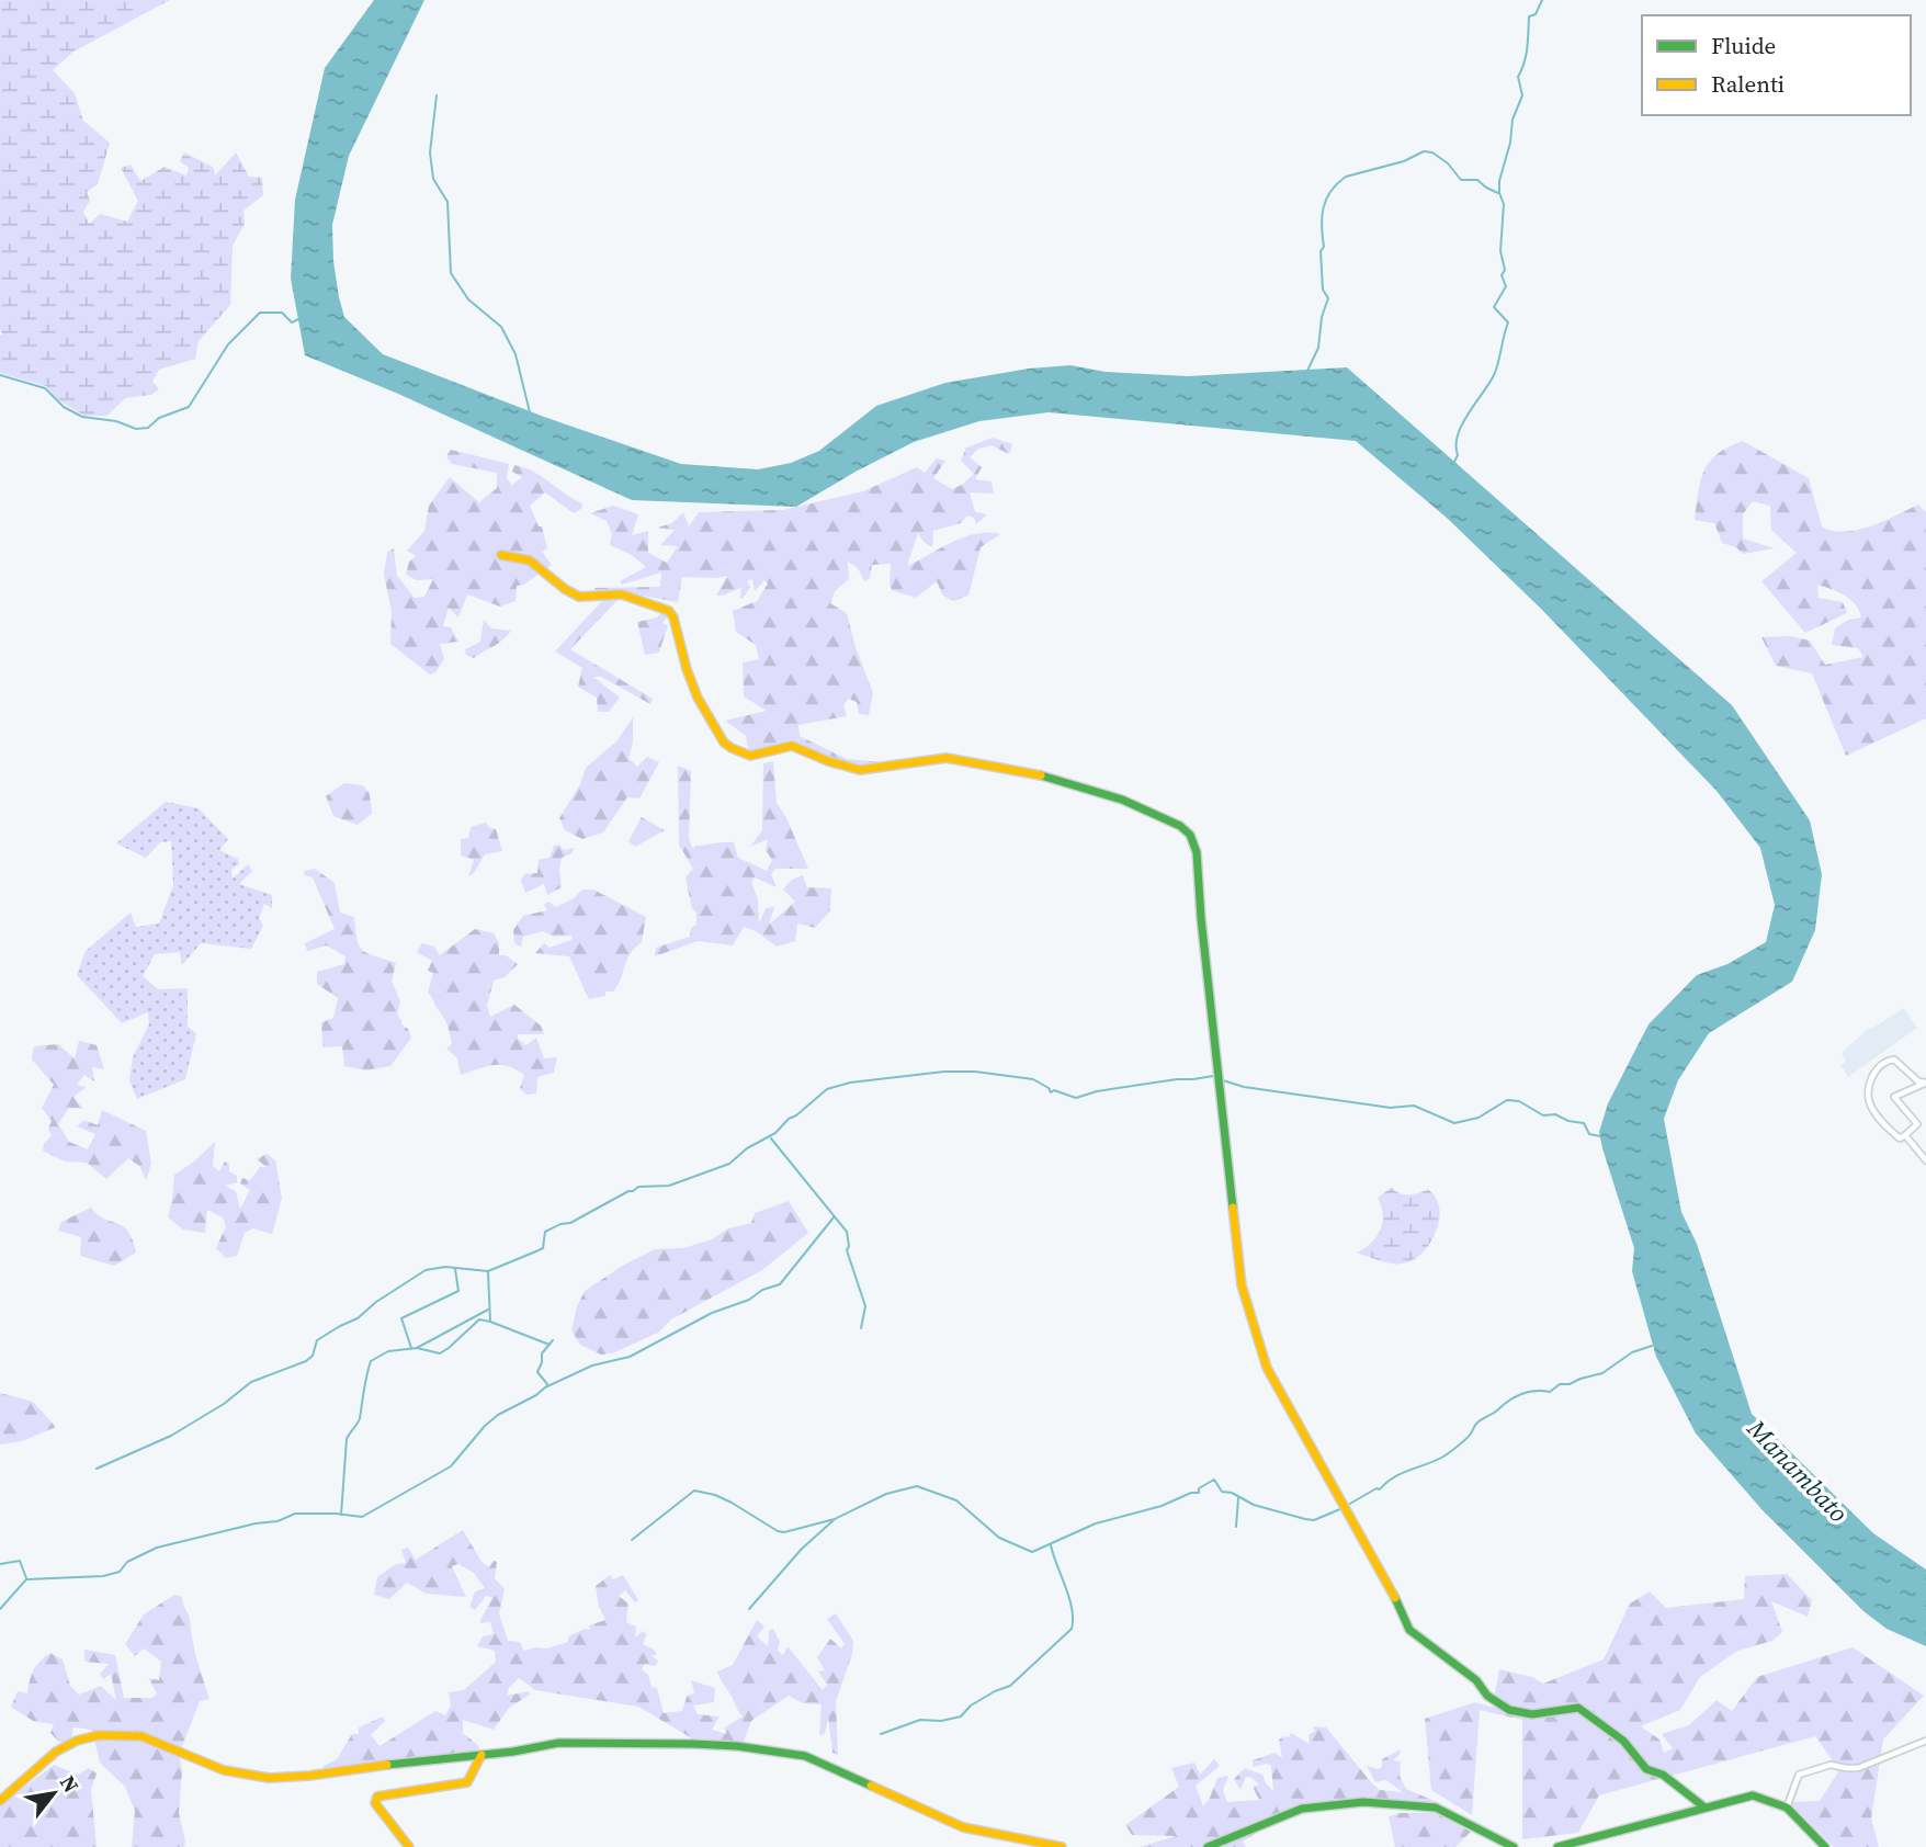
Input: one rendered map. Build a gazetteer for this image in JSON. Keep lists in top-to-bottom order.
{
  "water": ["Manambato"],
  "legend": ["Fluide", "Ralenti"],
  "north": "top right"
}
